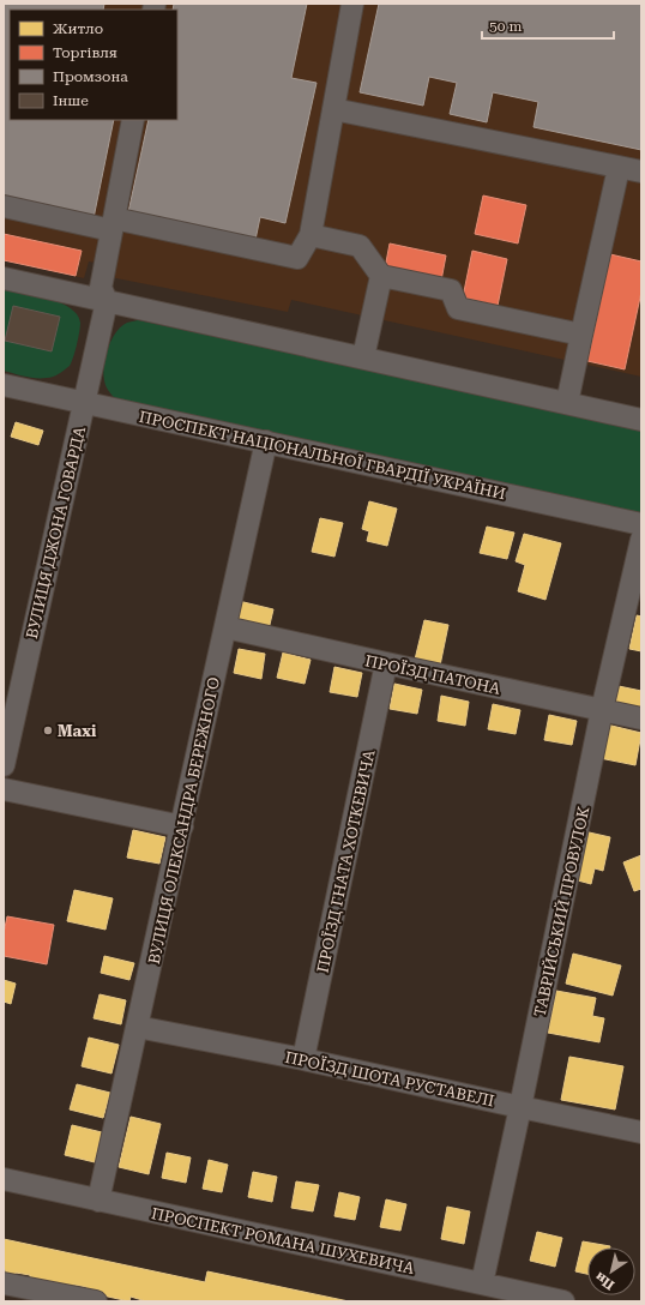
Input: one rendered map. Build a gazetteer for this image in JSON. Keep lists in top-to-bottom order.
{
  "streets": {
    "street": [
      "ПРОСПЕКТ НАЦІОНАЛЬНОЇ ГВАРДІЇ УКРАЇНИ",
      "ВУЛИЦЯ ДЖОНА ГОВАРДА",
      "ПРОЇЗД ПАТОНА",
      "ВУЛИЦЯ ОЛЕКСАНДРА БЕРЕЖНОГО",
      "ПРОЇЗД ГНАТА ХОТКЕВИЧА",
      "ТАВРІЙСЬКИЙ ПРОВУЛОК",
      "ПРОЇЗД ШОТА РУСТАВЕЛІ",
      "ПРОСПЕКТ РОМАНА ШУХЕВИЧА"
    ]
  },
  "crossings": [
    ["ПРОСПЕКТ НАЦІОНАЛЬНОЇ ГВАРДІЇ УКРАЇНИ", "ВУЛИЦЯ ДЖОНА ГОВАРДА"],
    ["ПРОСПЕКТ НАЦІОНАЛЬНОЇ ГВАРДІЇ УКРАЇНИ", "ВУЛИЦЯ ОЛЕКСАНДРА БЕРЕЖНОГО"],
    ["ПРОЇЗД ПАТОНА", "ВУЛИЦЯ ОЛЕКСАНДРА БЕРЕЖНОГО"],
    ["ПРОЇЗД ПАТОНА", "ПРОЇЗД ГНАТА ХОТКЕВИЧА"],
    ["ПРОЇЗД ПАТОНА", "ТАВРІЙСЬКИЙ ПРОВУЛОК"],
    ["ВУЛИЦЯ ОЛЕКСАНДРА БЕРЕЖНОГО", "ПРОЇЗД ШОТА РУСТАВЕЛІ"],
    ["ВУЛИЦЯ ОЛЕКСАНДРА БЕРЕЖНОГО", "ПРОСПЕКТ РОМАНА ШУХЕВИЧА"],
    ["ПРОЇЗД ГНАТА ХОТКЕВИЧА", "ПРОЇЗД ШОТА РУСТАВЕЛІ"],
    ["ТАВРІЙСЬКИЙ ПРОВУЛОК", "ПРОЇЗД ШОТА РУСТАВЕЛІ"],
    ["ТАВРІЙСЬКИЙ ПРОВУЛОК", "ПРОСПЕКТ РОМАНА ШУХЕВИЧА"]
  ],
  "places": ["Maxi"],
  "legend": [
    "Житло",
    "Торгівля",
    "Промзона",
    "Інше"
  ],
  "scale_bar": "50 m",
  "north": "bottom left"
}
